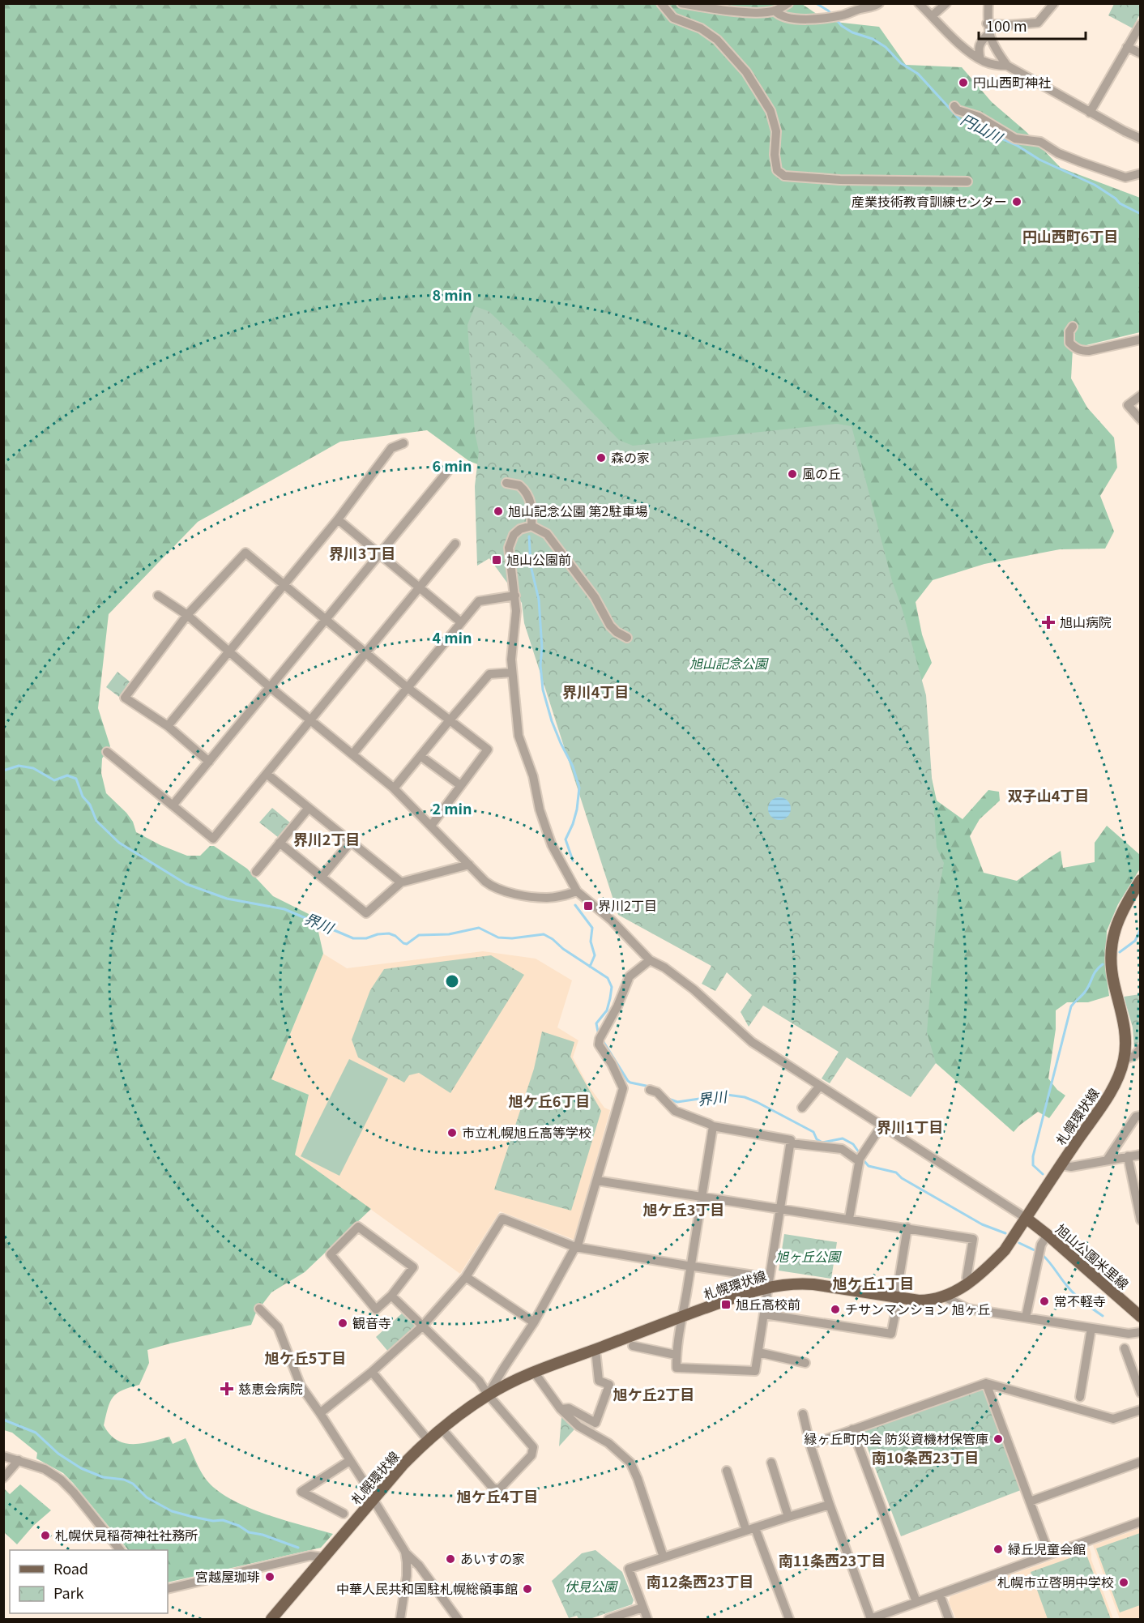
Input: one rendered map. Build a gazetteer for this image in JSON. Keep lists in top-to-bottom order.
{
  "streets": {
    "main road": ["札幌環状線", "旭山公園米里線"]
  },
  "crossings": [
    ["札幌環状線", "旭山公園米里線"]
  ],
  "districts": [
    "円山西町6丁目",
    "界川3丁目",
    "界川4丁目",
    "双子山4丁目",
    "界川2丁目",
    "旭ケ丘6丁目",
    "界川1丁目",
    "旭ケ丘3丁目",
    "旭ケ丘1丁目",
    "旭ケ丘5丁目",
    "旭ケ丘2丁目",
    "南10条西23丁目",
    "旭ケ丘4丁目",
    "南11条西23丁目",
    "南12条西23丁目"
  ],
  "water": ["円山川", "界川"],
  "parks": ["旭山記念公園", "旭ヶ丘公園", "伏見公園"],
  "places": {
    "other": [
      "円山西町神社",
      "産業技術教育訓練センター",
      "森の家",
      "風の丘",
      "旭山記念公園 第2駐車場",
      "市立札幌旭丘高等学校",
      "常不軽寺",
      "チサンマンション 旭ヶ丘",
      "観音寺",
      "緑ヶ丘町内会 防災資機材保管庫",
      "札幌伏見稲荷神社社務所",
      "緑丘児童会館",
      "あいすの家",
      "宮越屋珈琲",
      "札幌市立啓明中学校",
      "中華人民共和国駐札幌総領事館"
    ],
    "transit": ["旭山公園前", "界川2丁目", "旭丘高校前"],
    "health": ["旭山病院", "慈恵会病院"]
  },
  "legend": ["Road", "Park"],
  "scale_bar": "100 m",
  "rings": [
    "8 min",
    "6 min",
    "4 min",
    "2 min"
  ]
}
